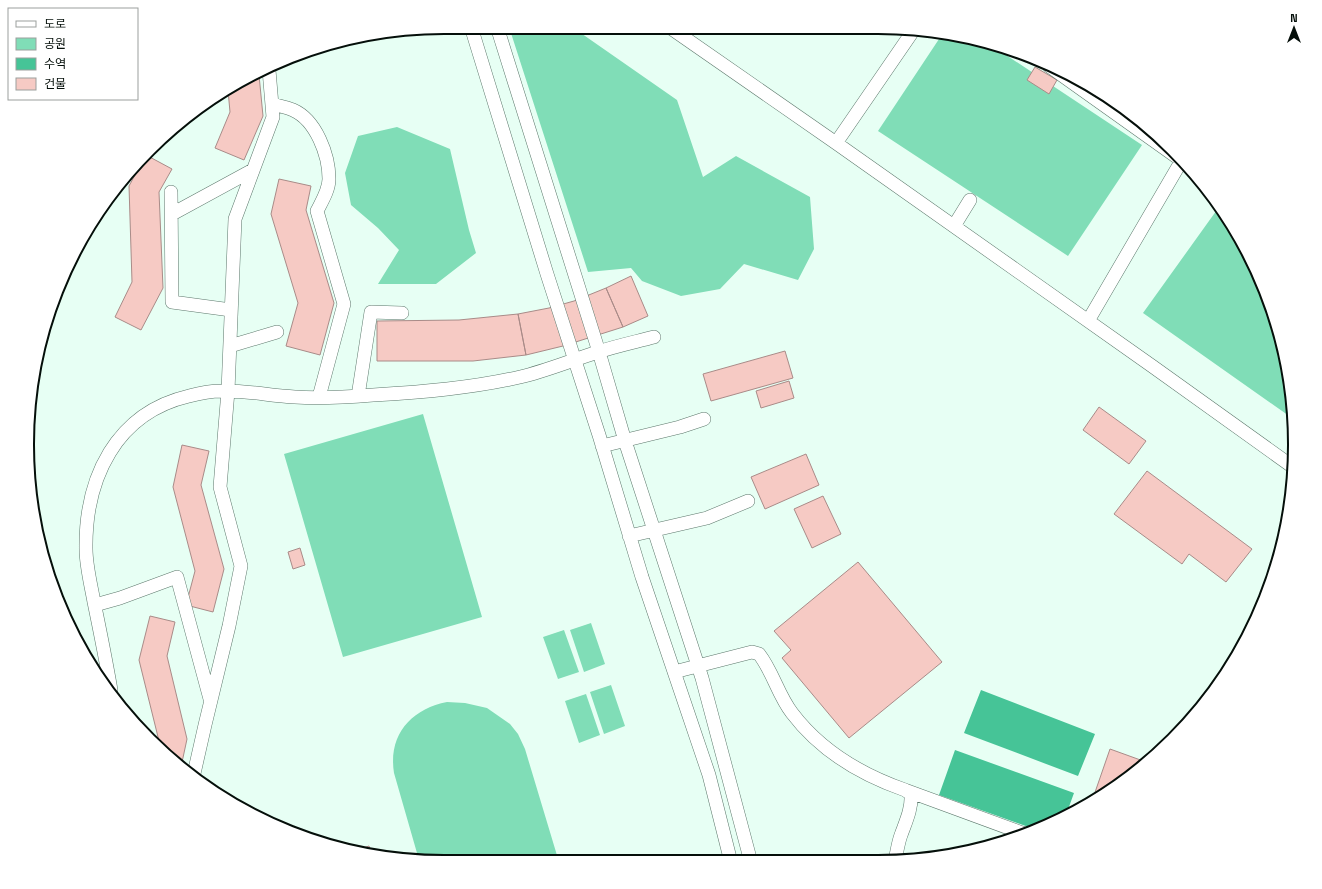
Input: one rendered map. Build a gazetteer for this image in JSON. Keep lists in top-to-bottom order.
{
  "legend": [
    "도로",
    "공원",
    "수역",
    "건물"
  ],
  "north": "top"
}
